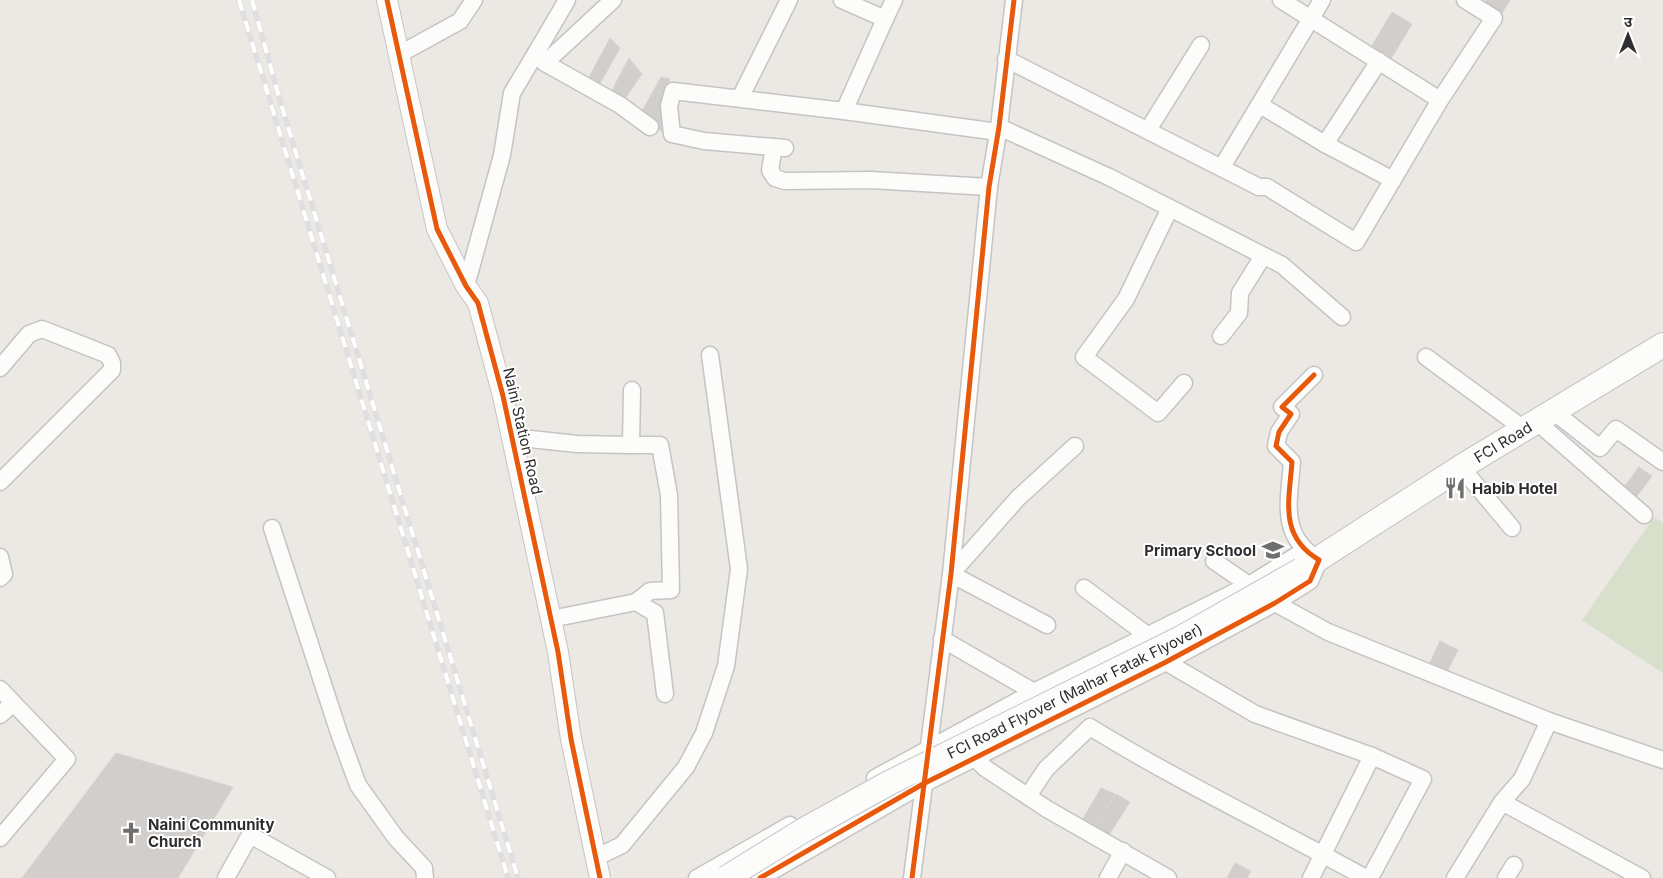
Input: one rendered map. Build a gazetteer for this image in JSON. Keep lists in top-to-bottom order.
{
  "streets": {
    "main road": ["FCI Road", "FCI Road Flyover (Malhar Fatak Flyover)"],
    "street": ["Naini Station Road"]
  },
  "crossings": [
    ["FCI Road", "FCI Road Flyover (Malhar Fatak Flyover)"]
  ],
  "places": {
    "restaurant": ["Habib Hotel"],
    "school or university": ["Primary School"],
    "church": ["Naini Community Church"]
  },
  "north": "top"
}
